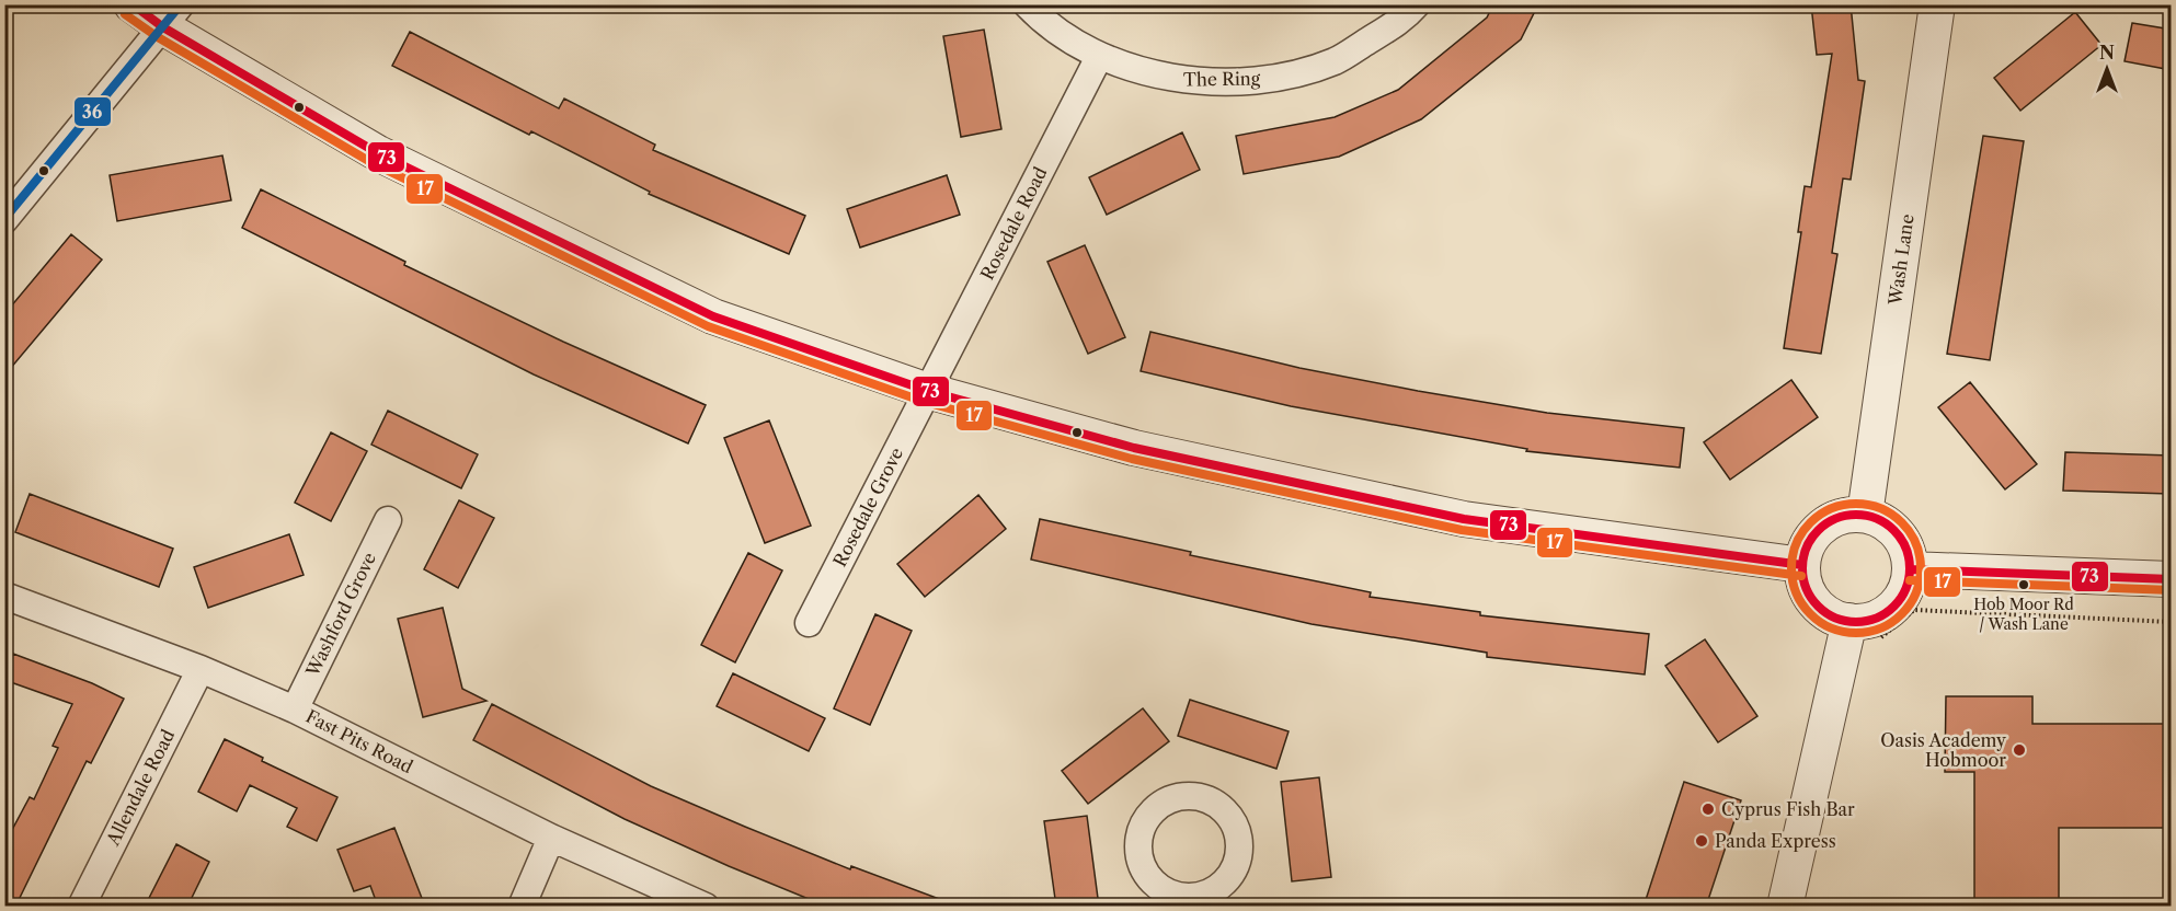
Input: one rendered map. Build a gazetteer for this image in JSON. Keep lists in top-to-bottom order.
{
  "streets": {
    "street": [
      "The Ring",
      "Rosedale Road",
      "Wash Lane",
      "Rosedale Grove",
      "Washford Grove",
      "Fast Pits Road",
      "Allendale Road"
    ]
  },
  "crossings": [
    ["The Ring", "Rosedale Road"],
    ["Rosedale Road", "Rosedale Grove"],
    ["Washford Grove", "Fast Pits Road"],
    ["Fast Pits Road", "Allendale Road"]
  ],
  "places": [
    "Hob Moor Rd / Wash Lane",
    "Oasis Academy Hobmoor",
    "Cyprus Fish Bar",
    "Panda Express"
  ],
  "lines": ["transit line 73", "transit line 36", "transit line 17"],
  "north": "top"
}
